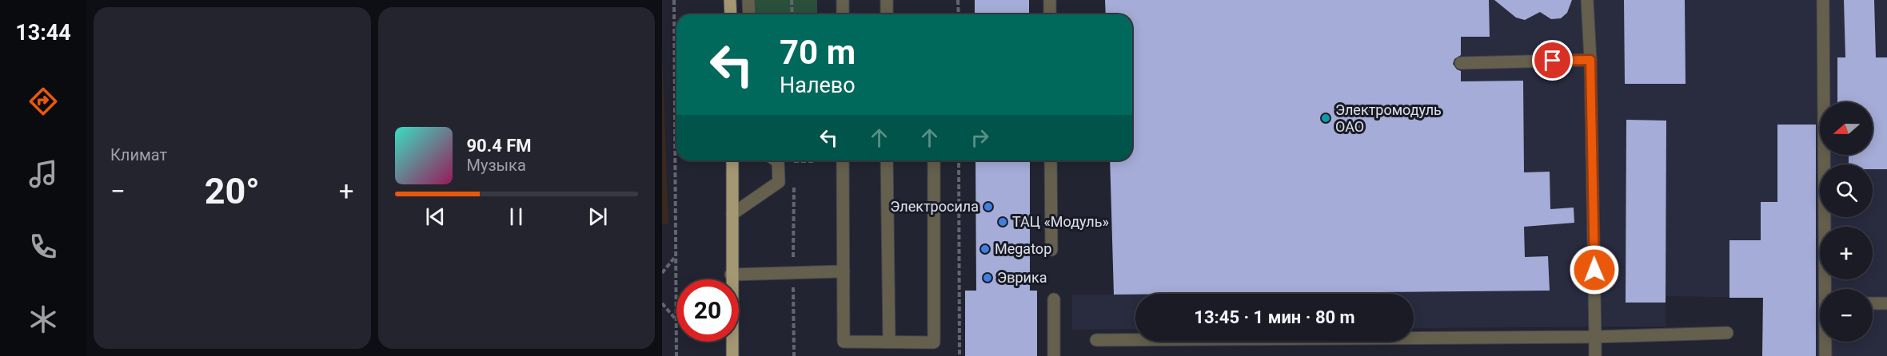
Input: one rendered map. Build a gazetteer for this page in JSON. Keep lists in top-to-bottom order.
{
  "places": [
    "Электромодуль ОАО",
    "Электросила",
    "ТАЦ «Модуль»",
    "Megatop",
    "Эврика"
  ],
  "north": "left",
  "page": {
    "tabs": "13:44",
    "tile": "Климат",
    "turn": ["70 m", "Налево"],
    "map_buttons": ["+", "−"],
    "song": ["90.4 FM", "Музыка"],
    "heat": ["−", "20°", "+"],
    "limit": "20",
    "trip": "13:45 · 1 мин · 80 m"
  }
}
